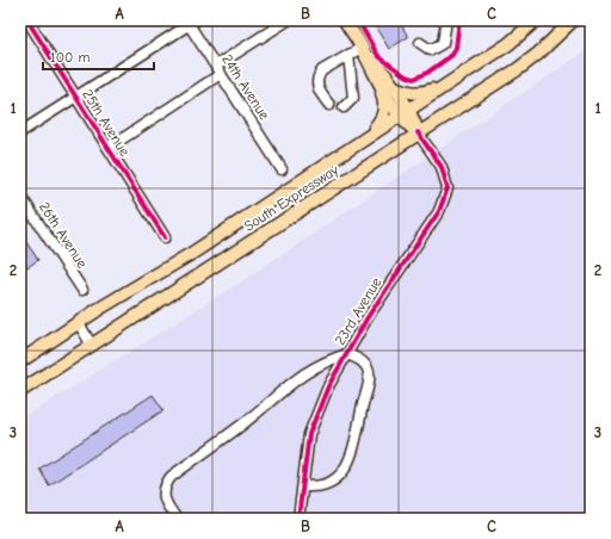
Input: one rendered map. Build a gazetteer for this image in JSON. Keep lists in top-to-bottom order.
{
  "streets": {
    "main road": ["South Expressway", "23rd Avenue"],
    "street": ["24th Avenue", "25th Avenue", "26th Avenue"]
  },
  "crossings": [
    ["South Expressway", "23rd Avenue"]
  ],
  "scale_bar": "100 m",
  "grid": {
    "columns": ["A", "B", "C"],
    "rows": ["1", "2", "3"]
  }
}
